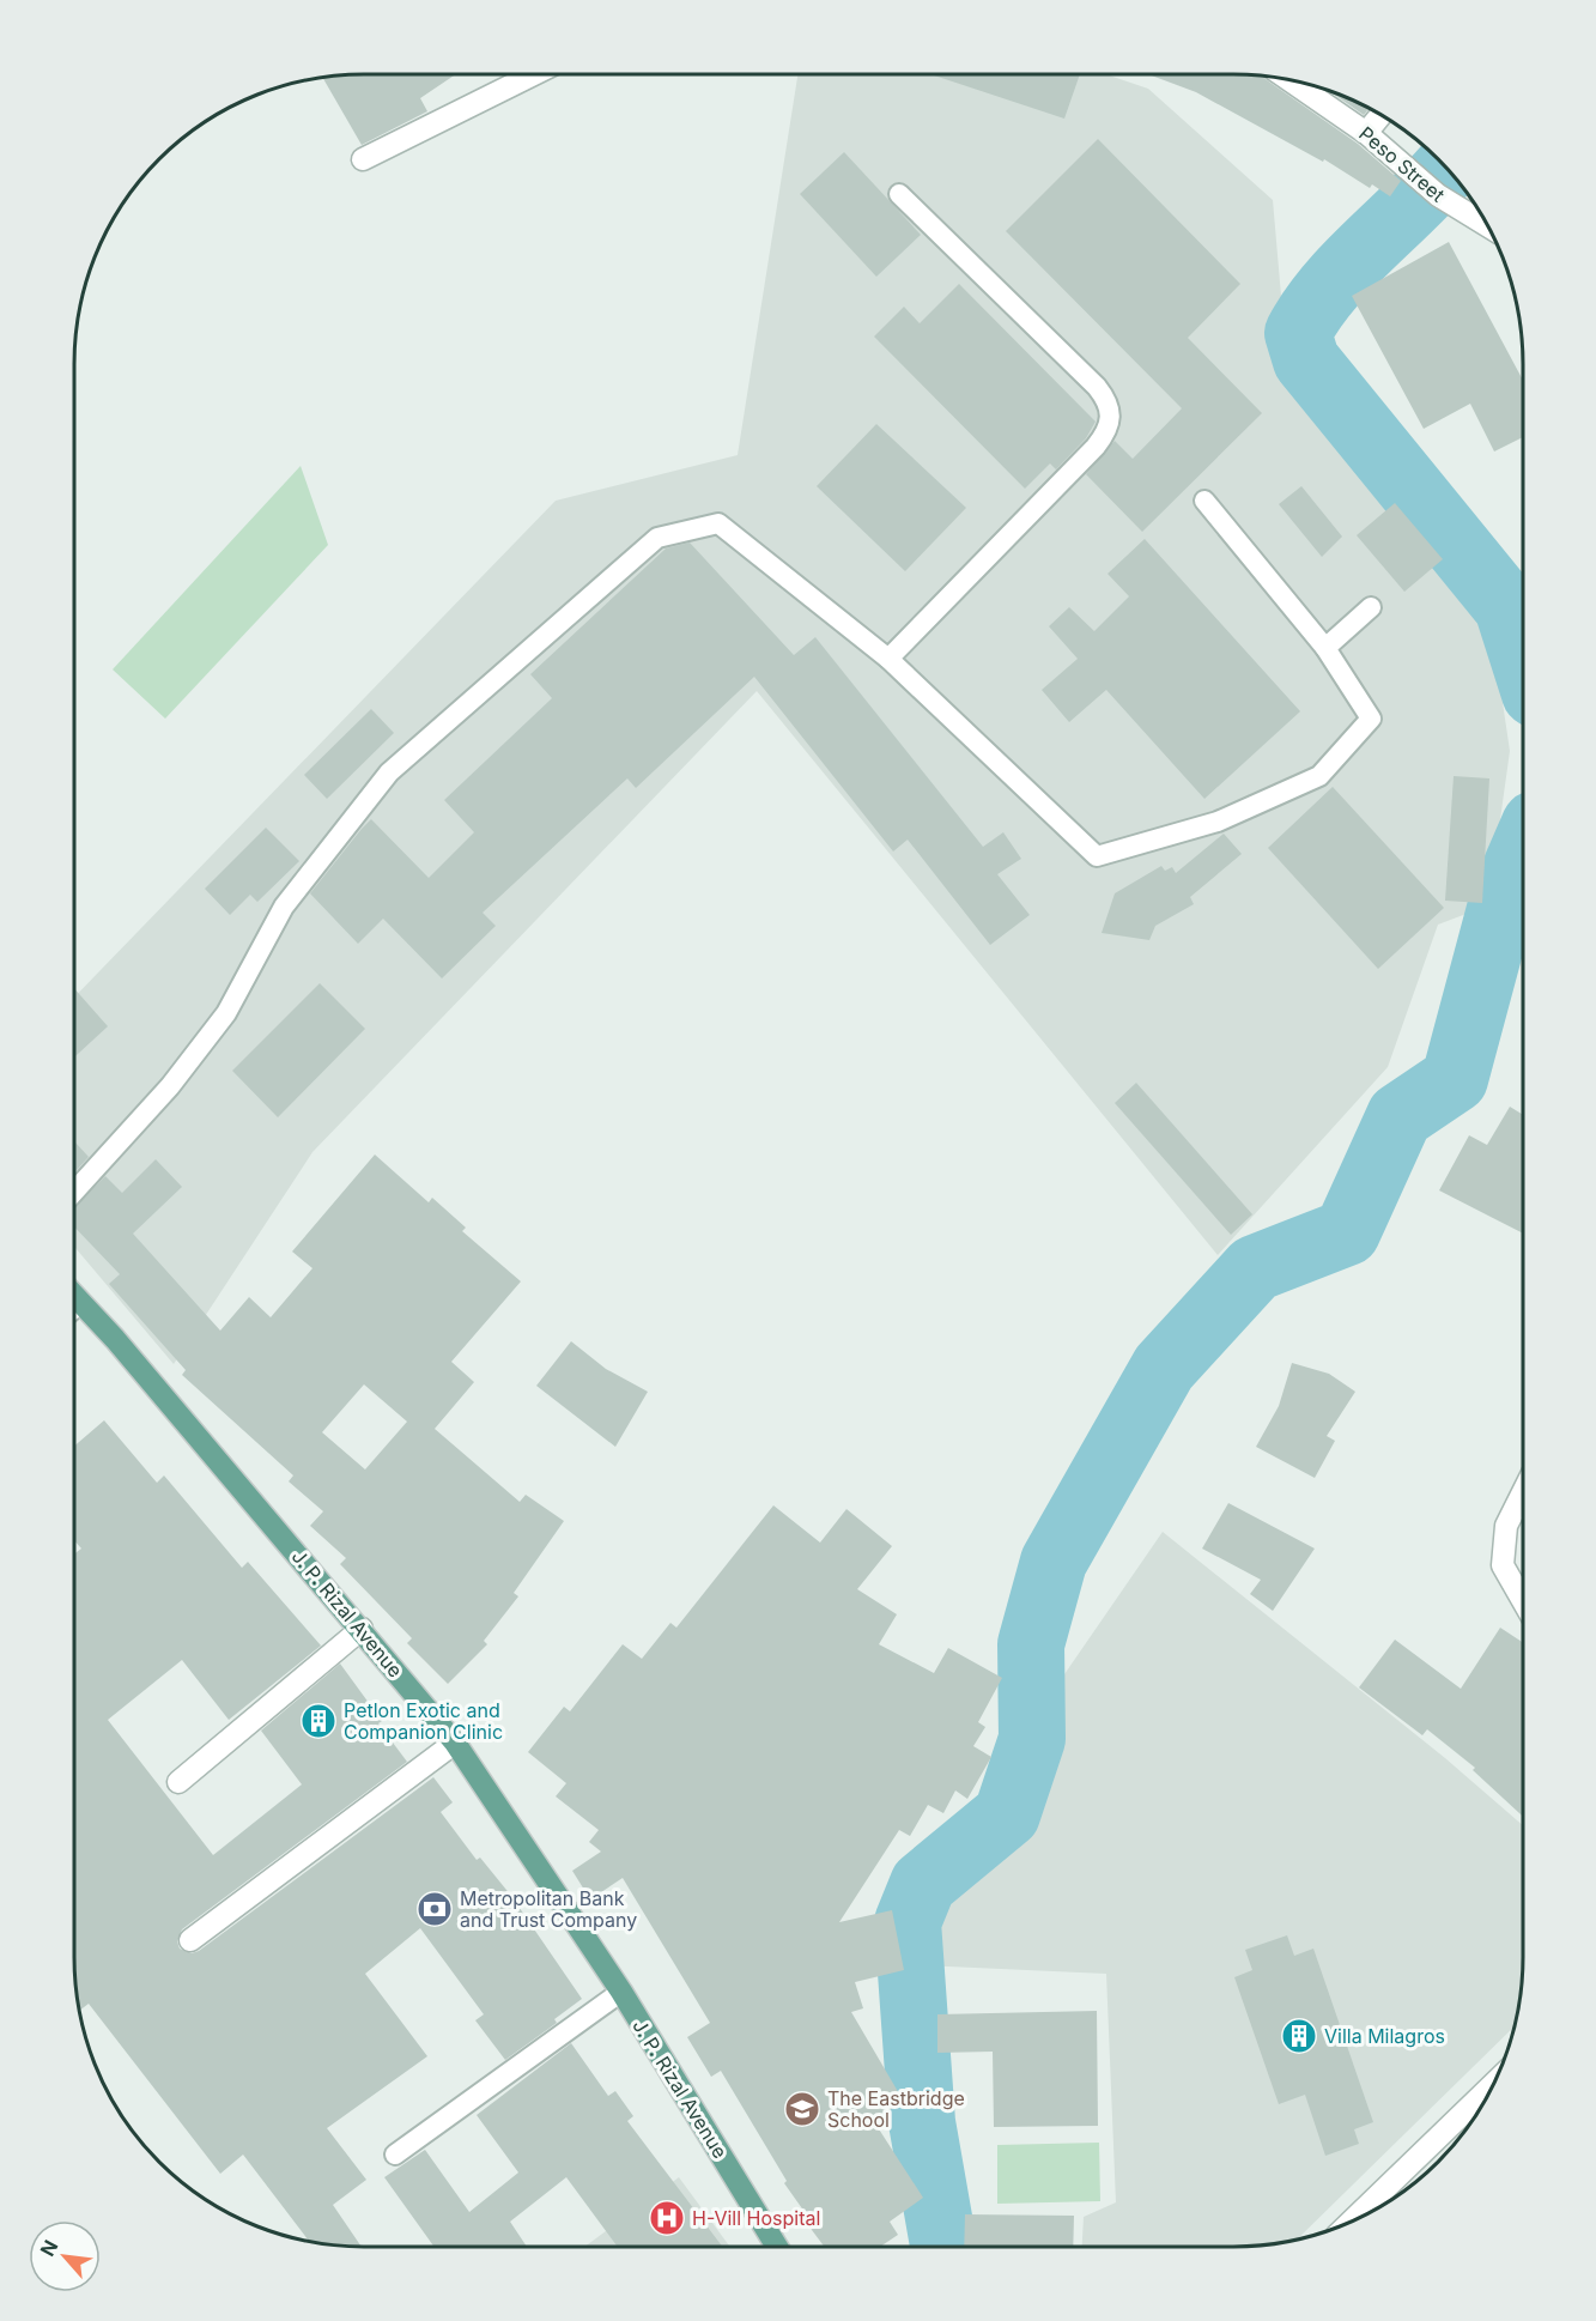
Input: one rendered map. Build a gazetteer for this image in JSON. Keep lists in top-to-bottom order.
{
  "streets": {
    "main road": ["J. P. Rizal Avenue"],
    "street": ["Peso Street"]
  },
  "places": {
    "building": ["Petlon Exotic and Companion Clinic", "Villa Milagros"],
    "bank": ["Metropolitan Bank and Trust Company"],
    "school or university": ["The Eastbridge School"],
    "hospital": ["H-Vill Hospital"]
  },
  "north": "top left"
}
